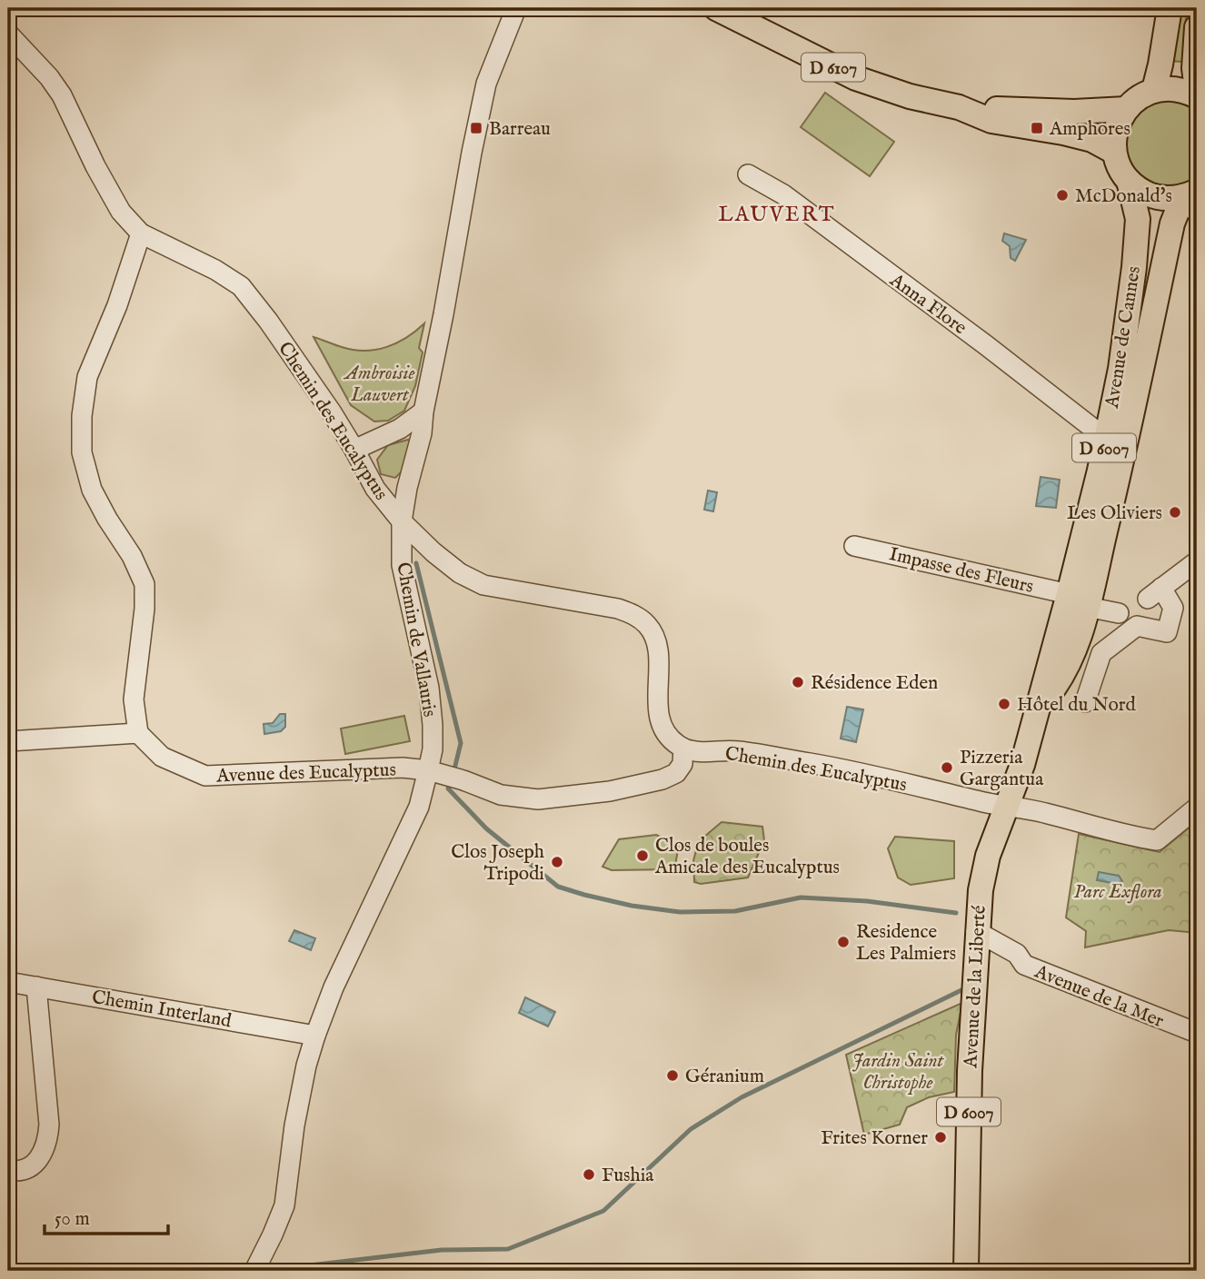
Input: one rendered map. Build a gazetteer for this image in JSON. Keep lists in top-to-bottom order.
{
  "streets": {
    "main road": [
      "D 6107",
      "Avenue de Cannes",
      "D 6007",
      "Avenue de la Liberté"
    ],
    "street": [
      "Anna Flore",
      "Chemin des Eucalyptus",
      "Impasse des Fleurs",
      "Chemin de Vallauris",
      "Avenue des Eucalyptus",
      "Avenue de la Mer",
      "Chemin Interland"
    ]
  },
  "crossings": [
    ["D 6107", "Avenue de Cannes"],
    ["Anna Flore", "Avenue de Cannes"],
    ["Avenue de Cannes", "Impasse des Fleurs"],
    ["Avenue de Cannes", "Avenue de la Liberté"],
    ["Chemin des Eucalyptus", "Chemin de Vallauris"],
    ["Chemin des Eucalyptus", "Avenue des Eucalyptus"],
    ["Chemin des Eucalyptus", "Avenue de la Liberté"],
    ["Chemin de Vallauris", "Avenue des Eucalyptus"],
    ["Chemin de Vallauris", "Chemin Interland"],
    ["Avenue de la Liberté", "Avenue de la Mer"]
  ],
  "districts": ["LAUVERT"],
  "parks": ["Ambroisie Lauvert", "Parc Exflora", "Jardin Saint Christophe"],
  "places": {
    "transit": ["Barreau", "Amphores"],
    "other": [
      "McDonald's",
      "Les Oliviers",
      "Résidence Eden",
      "Hôtel du Nord",
      "Pizzeria Gargantua",
      "Clos de boules Amicale des Eucalyptus",
      "Clos Joseph Tripodi",
      "Residence Les Palmiers",
      "Géranium",
      "Frites Korner",
      "Fushia"
    ]
  },
  "scale_bar": "50 m"
}
